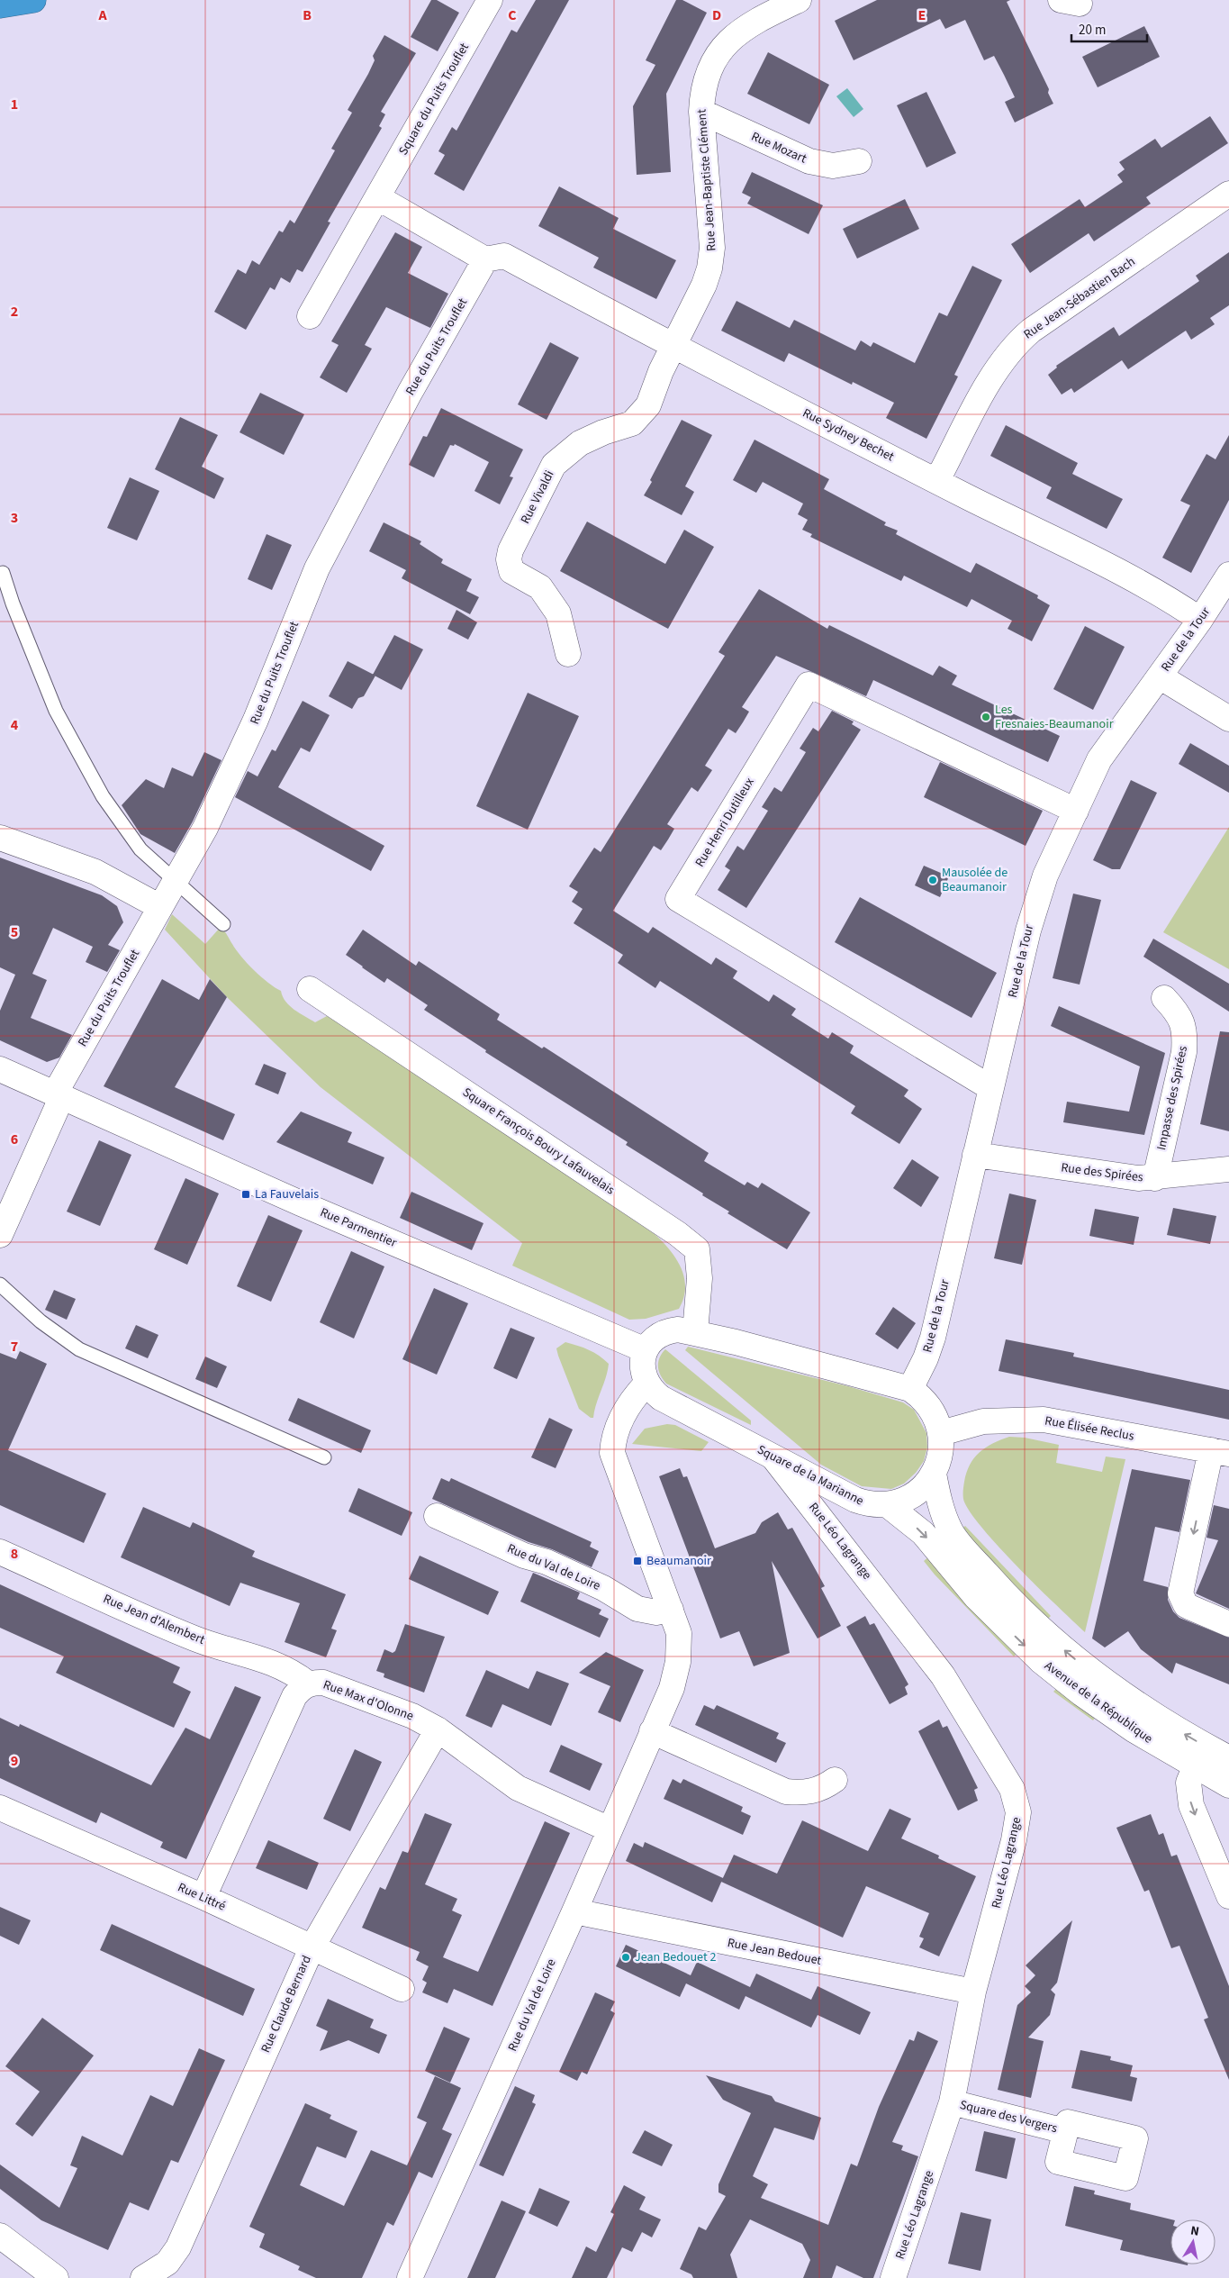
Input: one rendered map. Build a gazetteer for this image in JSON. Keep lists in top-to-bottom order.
{
  "streets": {
    "street": [
      "Square du Puits Trouflet",
      "Rue Mozart",
      "Rue Jean-Baptiste Clément",
      "Rue Jean-Sébastien Bach",
      "Rue du Puits Trouflet",
      "Rue Sydney Bechet",
      "Rue Vivaldi",
      "Rue de la Tour",
      "Rue Henri Dutilleux",
      "Impasse des Spirées",
      "Square François Boury Lafauvelais",
      "Rue des Spirées",
      "Rue Parmentier",
      "Rue Élisée Reclus",
      "Square de la Marianne",
      "Rue Léo Lagrange",
      "Rue du Val de Loire",
      "Rue Jean d'Alembert",
      "Rue Max d'Olonne",
      "Avenue de la République",
      "Rue Littré",
      "Rue Jean Bedouet",
      "Rue Claude Bernard",
      "Square des Vergers"
    ]
  },
  "crossings": [
    ["Rue Mozart", "Rue Jean-Baptiste Clément"],
    ["Rue Jean-Baptiste Clément", "Rue Sydney Bechet"],
    ["Rue Jean-Baptiste Clément", "Rue Vivaldi"],
    ["Rue Jean-Sébastien Bach", "Rue Sydney Bechet"],
    ["Rue du Puits Trouflet", "Rue Sydney Bechet"],
    ["Rue du Puits Trouflet", "Rue Parmentier"],
    ["Rue Sydney Bechet", "Rue Vivaldi"],
    ["Rue Sydney Bechet", "Rue de la Tour"],
    ["Rue de la Tour", "Rue Henri Dutilleux"],
    ["Rue de la Tour", "Rue des Spirées"],
    ["Rue de la Tour", "Square de la Marianne"],
    ["Impasse des Spirées", "Rue des Spirées"],
    ["Square François Boury Lafauvelais", "Square de la Marianne"],
    ["Rue Parmentier", "Square de la Marianne"],
    ["Rue Élisée Reclus", "Square de la Marianne"],
    ["Square de la Marianne", "Rue Léo Lagrange"],
    ["Square de la Marianne", "Rue du Val de Loire"],
    ["Square de la Marianne", "Avenue de la République"],
    ["Rue Léo Lagrange", "Rue Jean Bedouet"],
    ["Rue Léo Lagrange", "Square des Vergers"],
    ["Rue du Val de Loire", "Rue Max d'Olonne"],
    ["Rue du Val de Loire", "Rue Jean Bedouet"],
    ["Rue Jean d'Alembert", "Rue Max d'Olonne"],
    ["Rue Max d'Olonne", "Rue Littré"],
    ["Rue Max d'Olonne", "Rue Claude Bernard"],
    ["Rue Littré", "Rue Claude Bernard"]
  ],
  "one_way": ["Rue Élisée Reclus"],
  "places": {
    "other": ["Les Fresnaies-Beaumanoir", "Mausolée de Beaumanoir", "Jean Bedouet 2"],
    "transit": ["La Fauvelais", "Beaumanoir"]
  },
  "scale_bar": "20 m",
  "north": "top",
  "grid": {
    "columns": [
      "A",
      "B",
      "C",
      "D",
      "E"
    ],
    "rows": [
      "1",
      "2",
      "3",
      "4",
      "5",
      "6",
      "7",
      "8",
      "9"
    ]
  }
}
